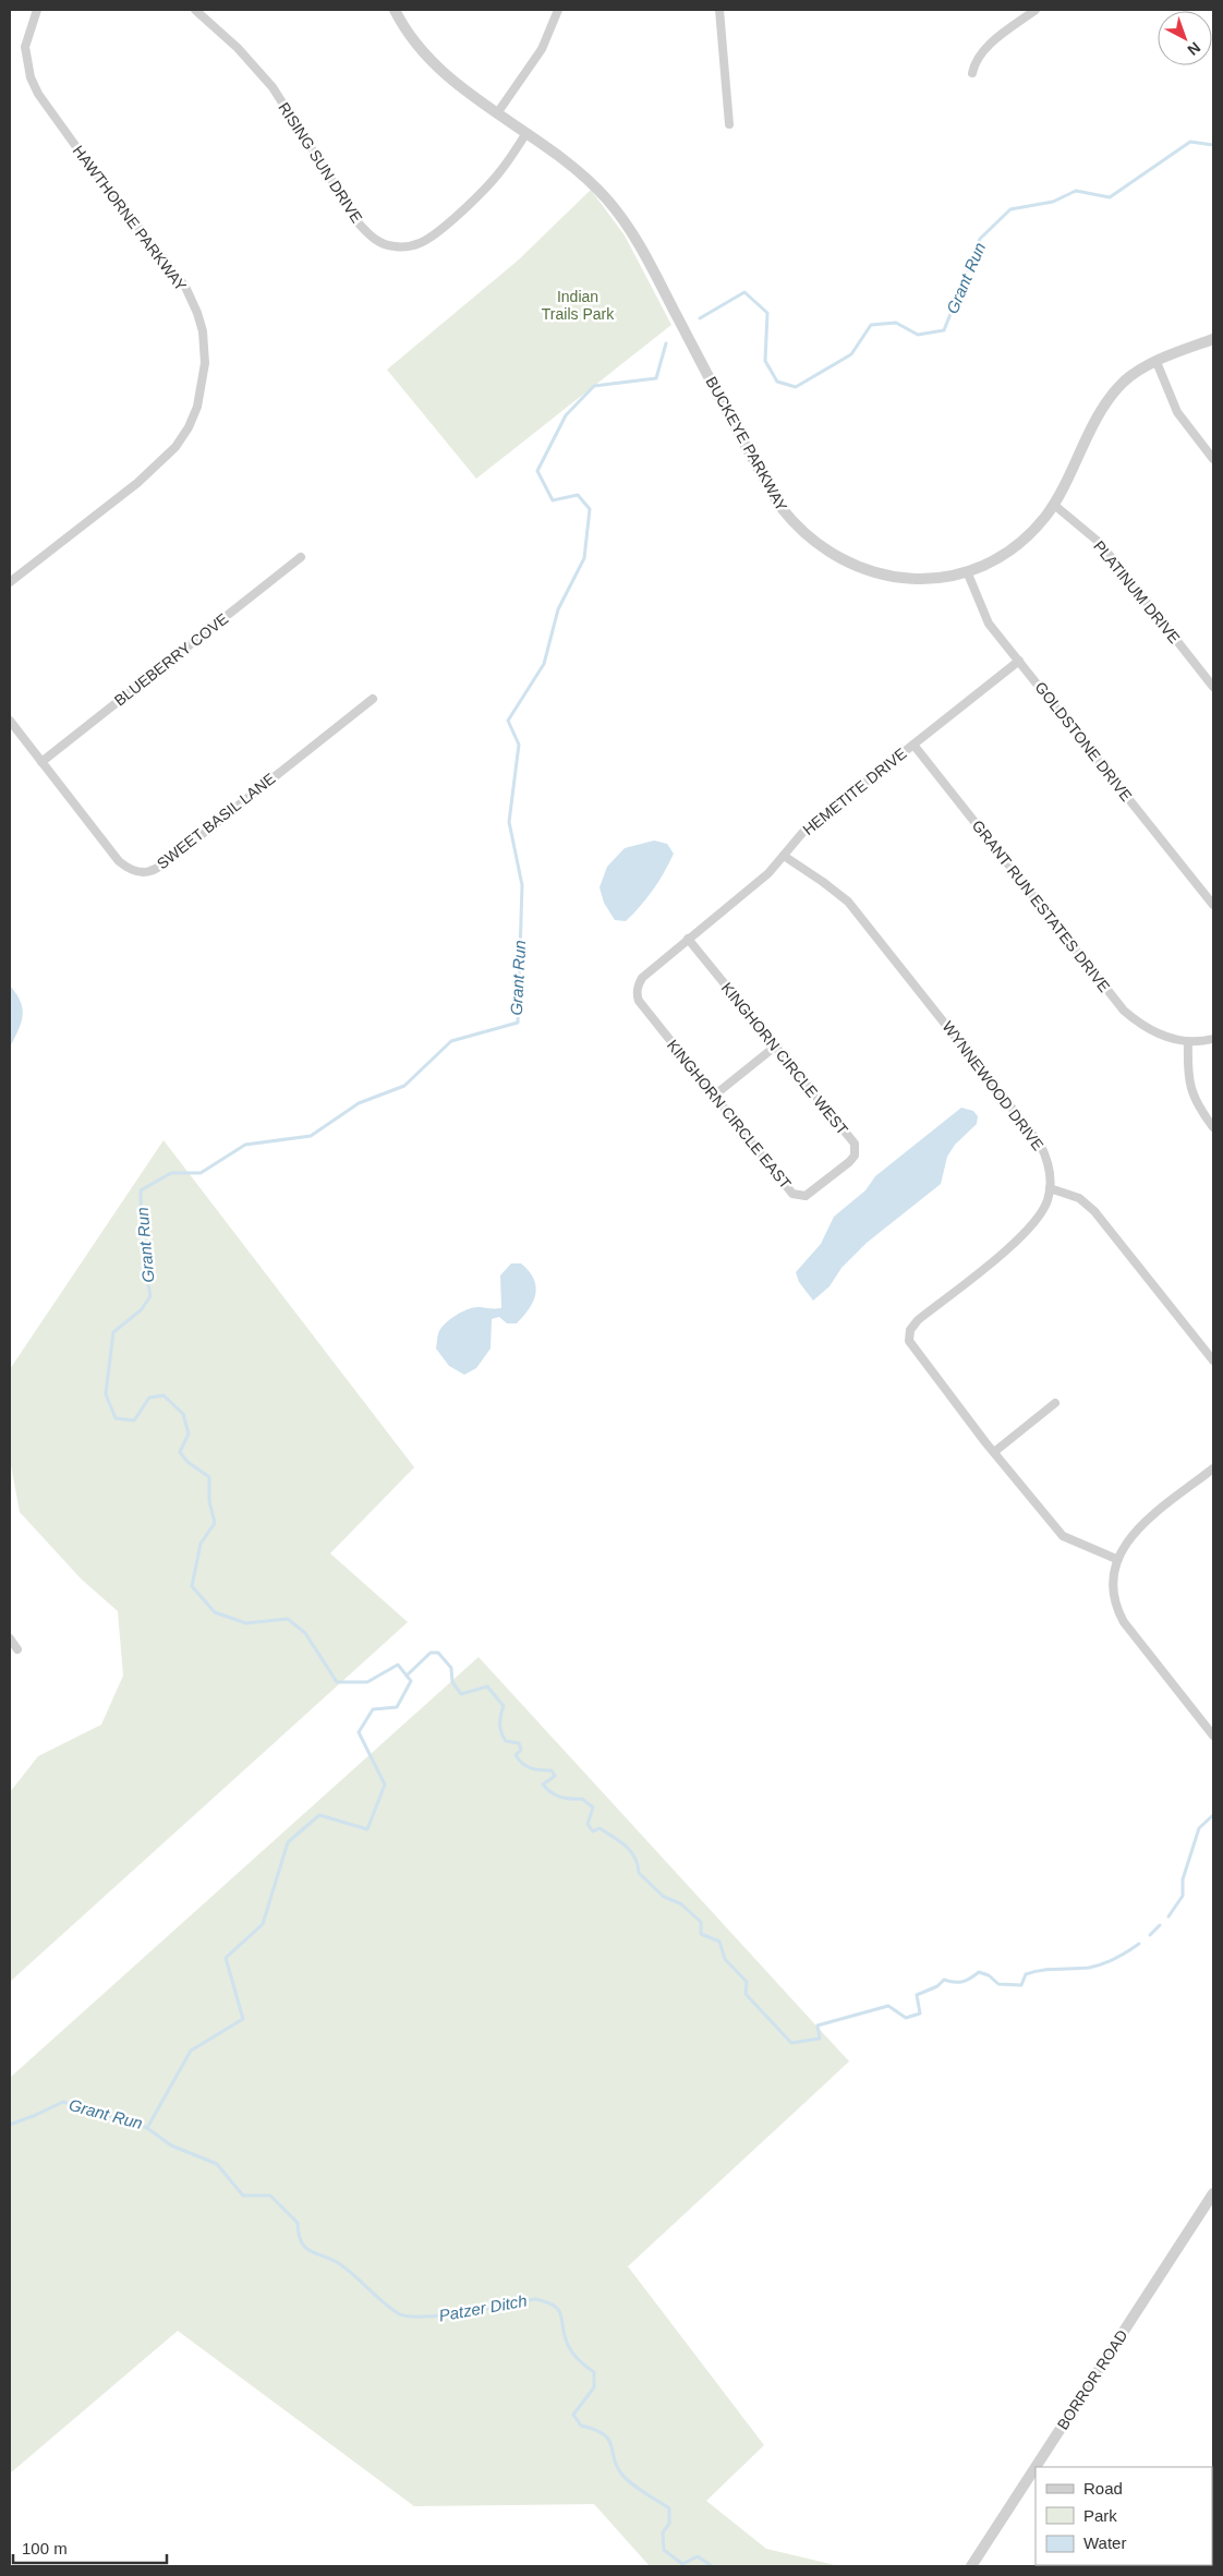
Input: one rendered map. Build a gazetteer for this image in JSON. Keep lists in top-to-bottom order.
{
  "streets": {
    "street": [
      "RISING SUN DRIVE",
      "HAWTHORNE PARKWAY",
      "BUCKEYE PARKWAY",
      "PLATINUM DRIVE",
      "BLUEBERRY COVE",
      "GOLDSTONE DRIVE",
      "HEMETITE DRIVE",
      "SWEET BASIL LANE",
      "GRANT RUN ESTATES DRIVE",
      "KINGHORN CIRCLE WEST",
      "WYNNEWOOD DRIVE",
      "KINGHORN CIRCLE EAST",
      "BORROR ROAD"
    ]
  },
  "crossings": [
    ["RISING SUN DRIVE", "BUCKEYE PARKWAY"],
    ["BUCKEYE PARKWAY", "PLATINUM DRIVE"],
    ["BUCKEYE PARKWAY", "GOLDSTONE DRIVE"],
    ["BLUEBERRY COVE", "SWEET BASIL LANE"],
    ["GOLDSTONE DRIVE", "HEMETITE DRIVE"],
    ["HEMETITE DRIVE", "GRANT RUN ESTATES DRIVE"],
    ["HEMETITE DRIVE", "KINGHORN CIRCLE WEST"],
    ["HEMETITE DRIVE", "WYNNEWOOD DRIVE"],
    ["HEMETITE DRIVE", "KINGHORN CIRCLE EAST"],
    ["KINGHORN CIRCLE WEST", "KINGHORN CIRCLE EAST"]
  ],
  "water": ["Grant Run", "Patzer Ditch"],
  "parks": ["Indian Trails Park"],
  "legend": ["Road", "Park", "Water"],
  "scale_bar": "100 m",
  "north": "bottom right"
}
